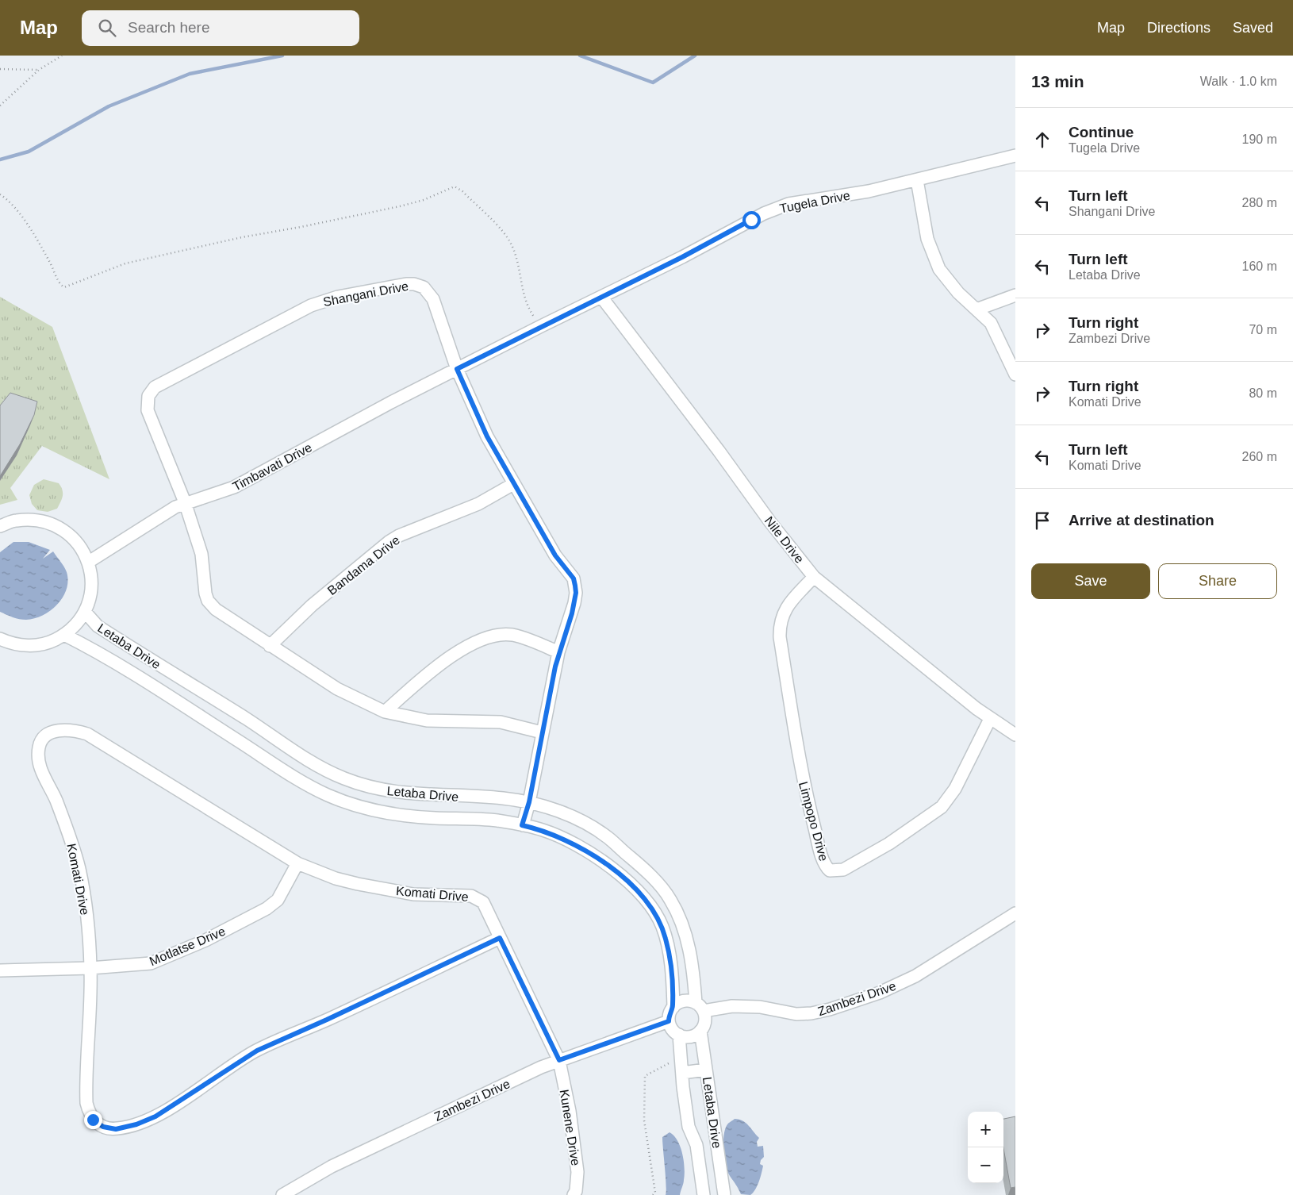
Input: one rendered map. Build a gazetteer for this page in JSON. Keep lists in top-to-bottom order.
{
  "streets": {
    "street": [
      "Tugela Drive",
      "Shangani Drive",
      "Timbavati Drive",
      "Nile Drive",
      "Bandama Drive",
      "Letaba Drive",
      "Limpopo Drive",
      "Komati Drive",
      "Motlatse Drive",
      "Zambezi Drive",
      "Kunene Drive"
    ]
  },
  "crossings": [
    ["Tugela Drive", "Shangani Drive"],
    ["Tugela Drive", "Timbavati Drive"],
    ["Tugela Drive", "Nile Drive"],
    ["Shangani Drive", "Timbavati Drive"],
    ["Shangani Drive", "Bandama Drive"],
    ["Shangani Drive", "Letaba Drive"],
    ["Nile Drive", "Limpopo Drive"],
    ["Letaba Drive", "Zambezi Drive"],
    ["Komati Drive", "Motlatse Drive"],
    ["Komati Drive", "Zambezi Drive"],
    ["Komati Drive", "Kunene Drive"],
    ["Zambezi Drive", "Kunene Drive"]
  ],
  "page": {
    "header": "Map",
    "search": "Search here",
    "nav": ["Map", "Directions", "Saved"],
    "heading": ["13 min", "Walk · 1.0 km"],
    "list": [
      ["Continue", "Tugela Drive", "190 m"],
      ["Turn left", "Shangani Drive", "280 m"],
      ["Turn left", "Letaba Drive", "160 m"],
      ["Turn right", "Zambezi Drive", "70 m"],
      ["Turn right", "Komati Drive", "80 m"],
      ["Turn left", "Komati Drive", "260 m"],
      "Arrive at destination"
    ],
    "buttons": ["Save", "Share"],
    "map_buttons": ["+", "−"]
  }
}
